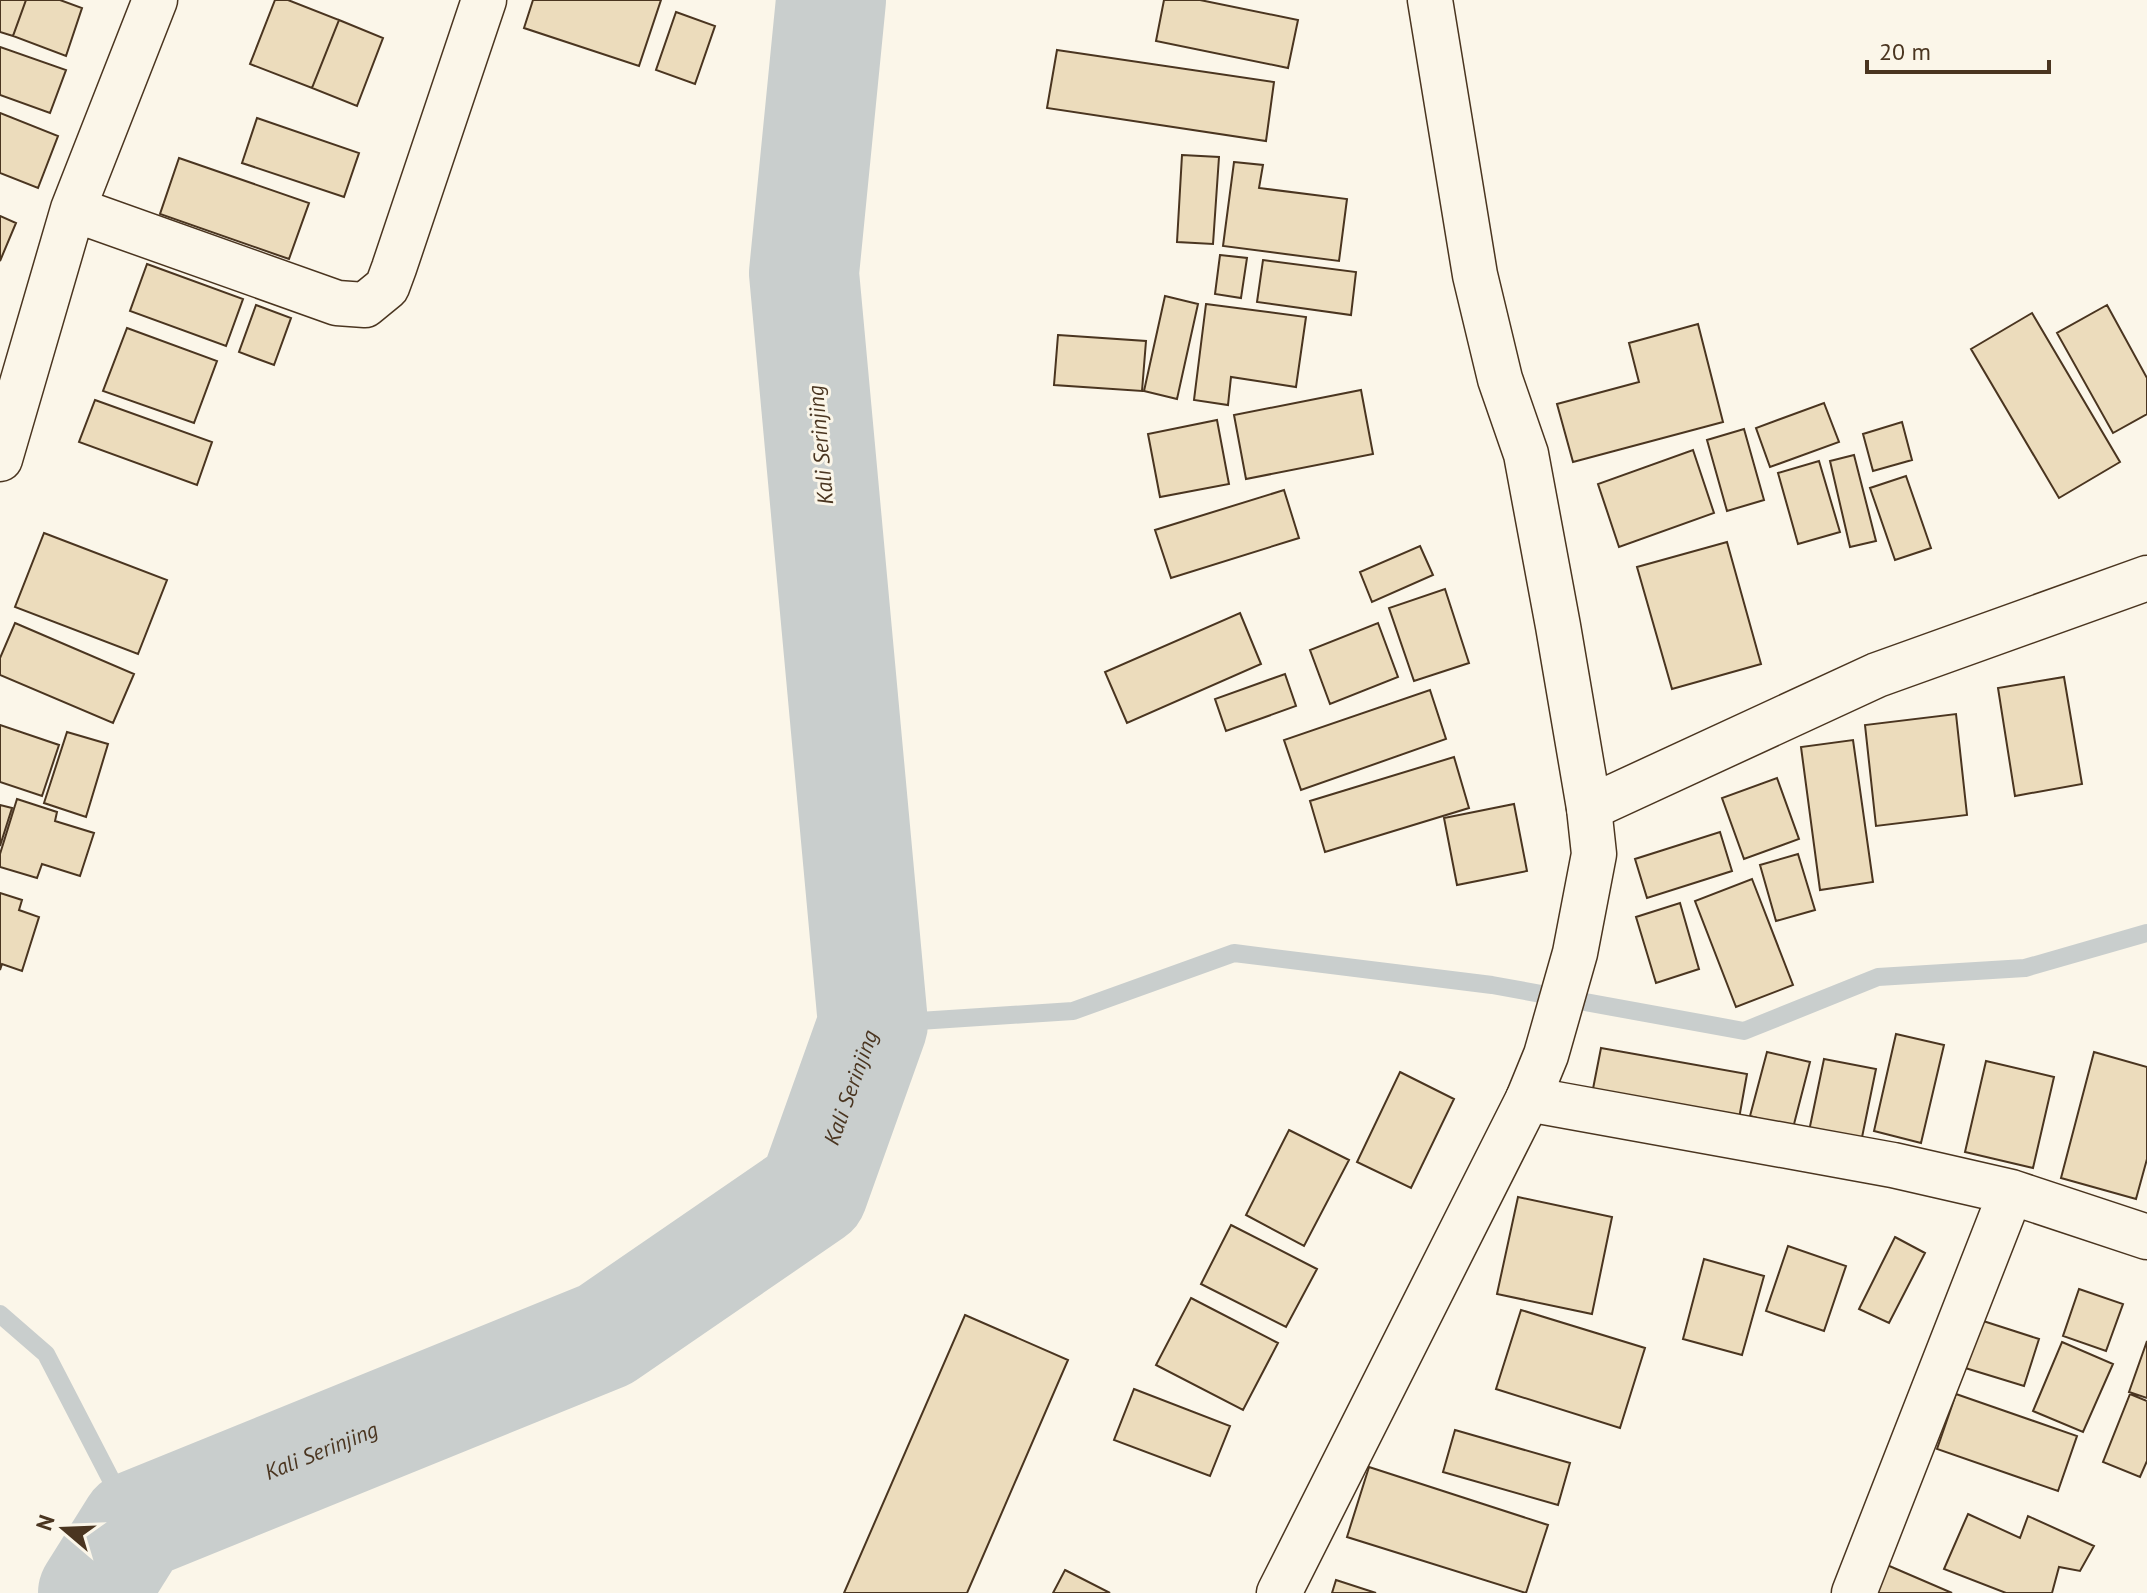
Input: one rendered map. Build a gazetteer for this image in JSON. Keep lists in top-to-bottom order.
{
  "water": ["Kali Serinjing"],
  "scale_bar": "20 m",
  "north": "left"
}
